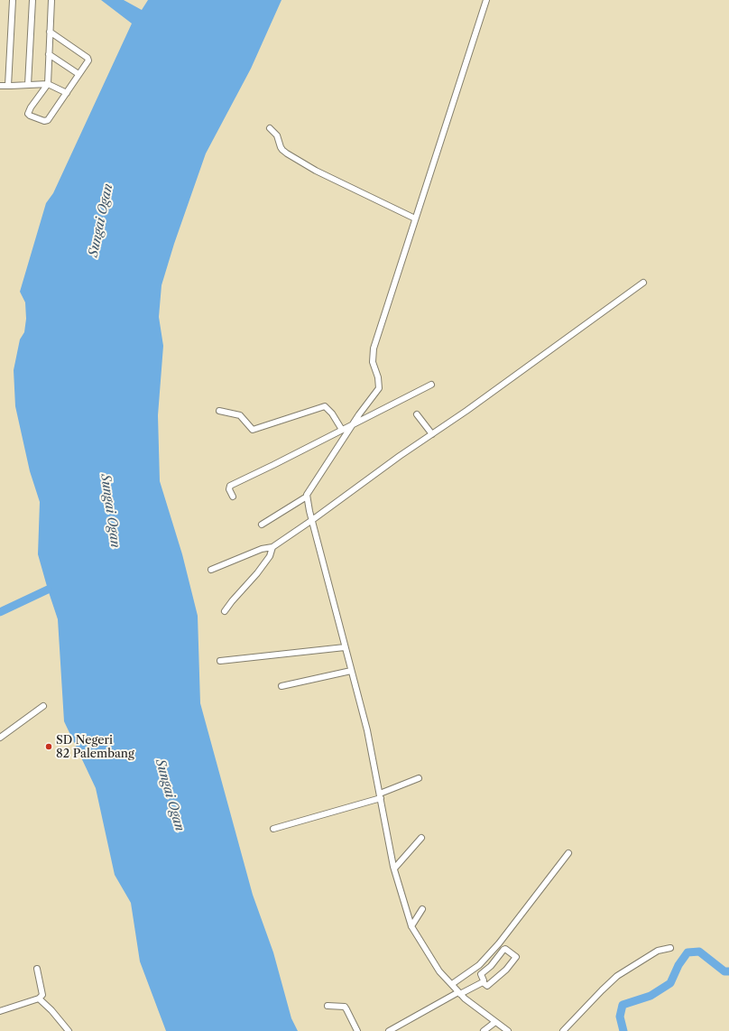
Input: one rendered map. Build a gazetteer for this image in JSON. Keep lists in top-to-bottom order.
{
  "water": ["Sungai Ogan"],
  "places": ["SD Negeri 82 Palembang"]
}
